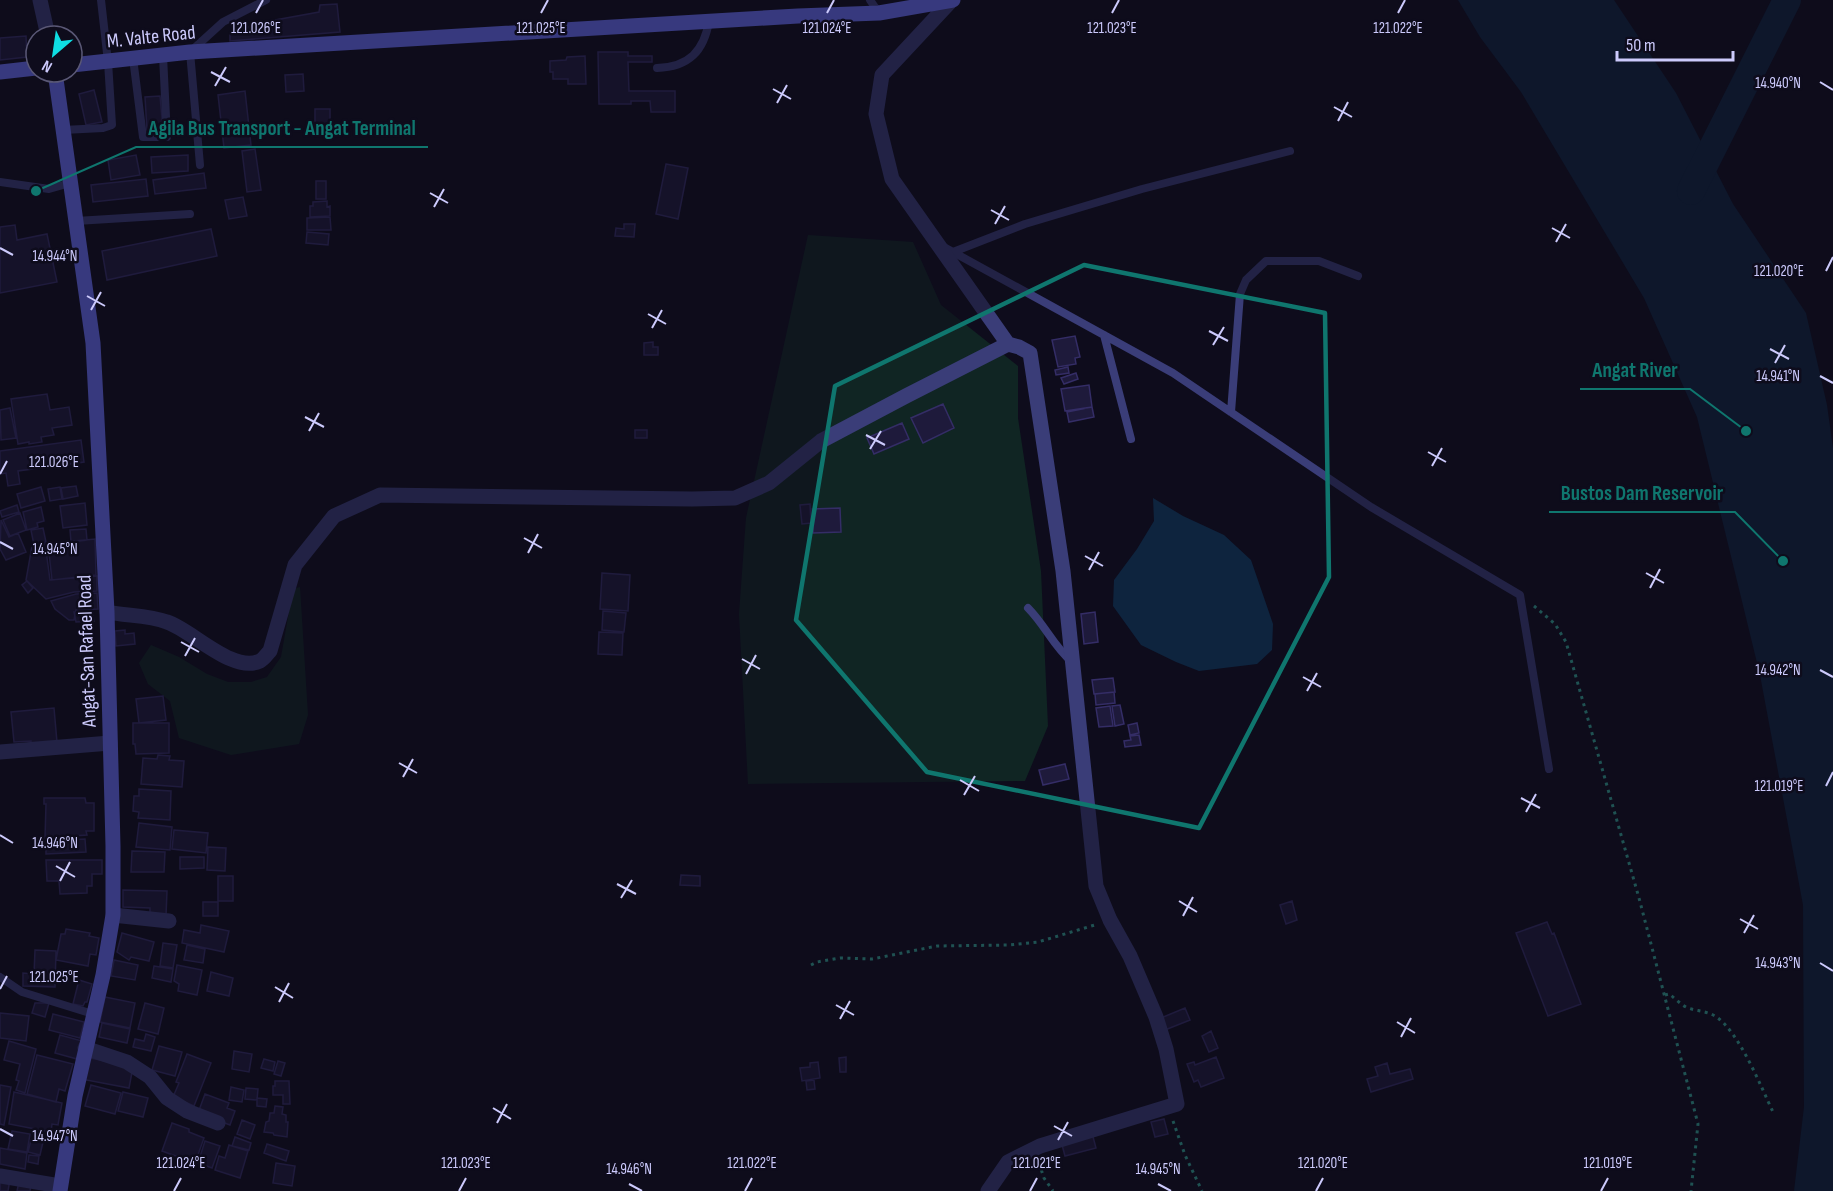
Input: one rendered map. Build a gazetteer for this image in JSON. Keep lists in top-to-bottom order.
{
  "streets": {
    "main road": ["M. Valte Road", "Angat-San Rafael Road"]
  },
  "places": ["Agila Bus Transport - Angat Terminal", "Angat River", "Bustos Dam Reservoir"],
  "scale_bar": "50 m",
  "north": "bottom left",
  "coordinates": [
    "121.026°E",
    "121.025°E",
    "121.024°E",
    "121.023°E",
    "121.022°E",
    "14.940°N",
    "14.944°N",
    "121.020°E",
    "14.941°N",
    "14.945°N",
    "14.942°N",
    "121.019°E",
    "14.946°N",
    "14.943°N",
    "14.947°N",
    "121.021°E"
  ]
}
